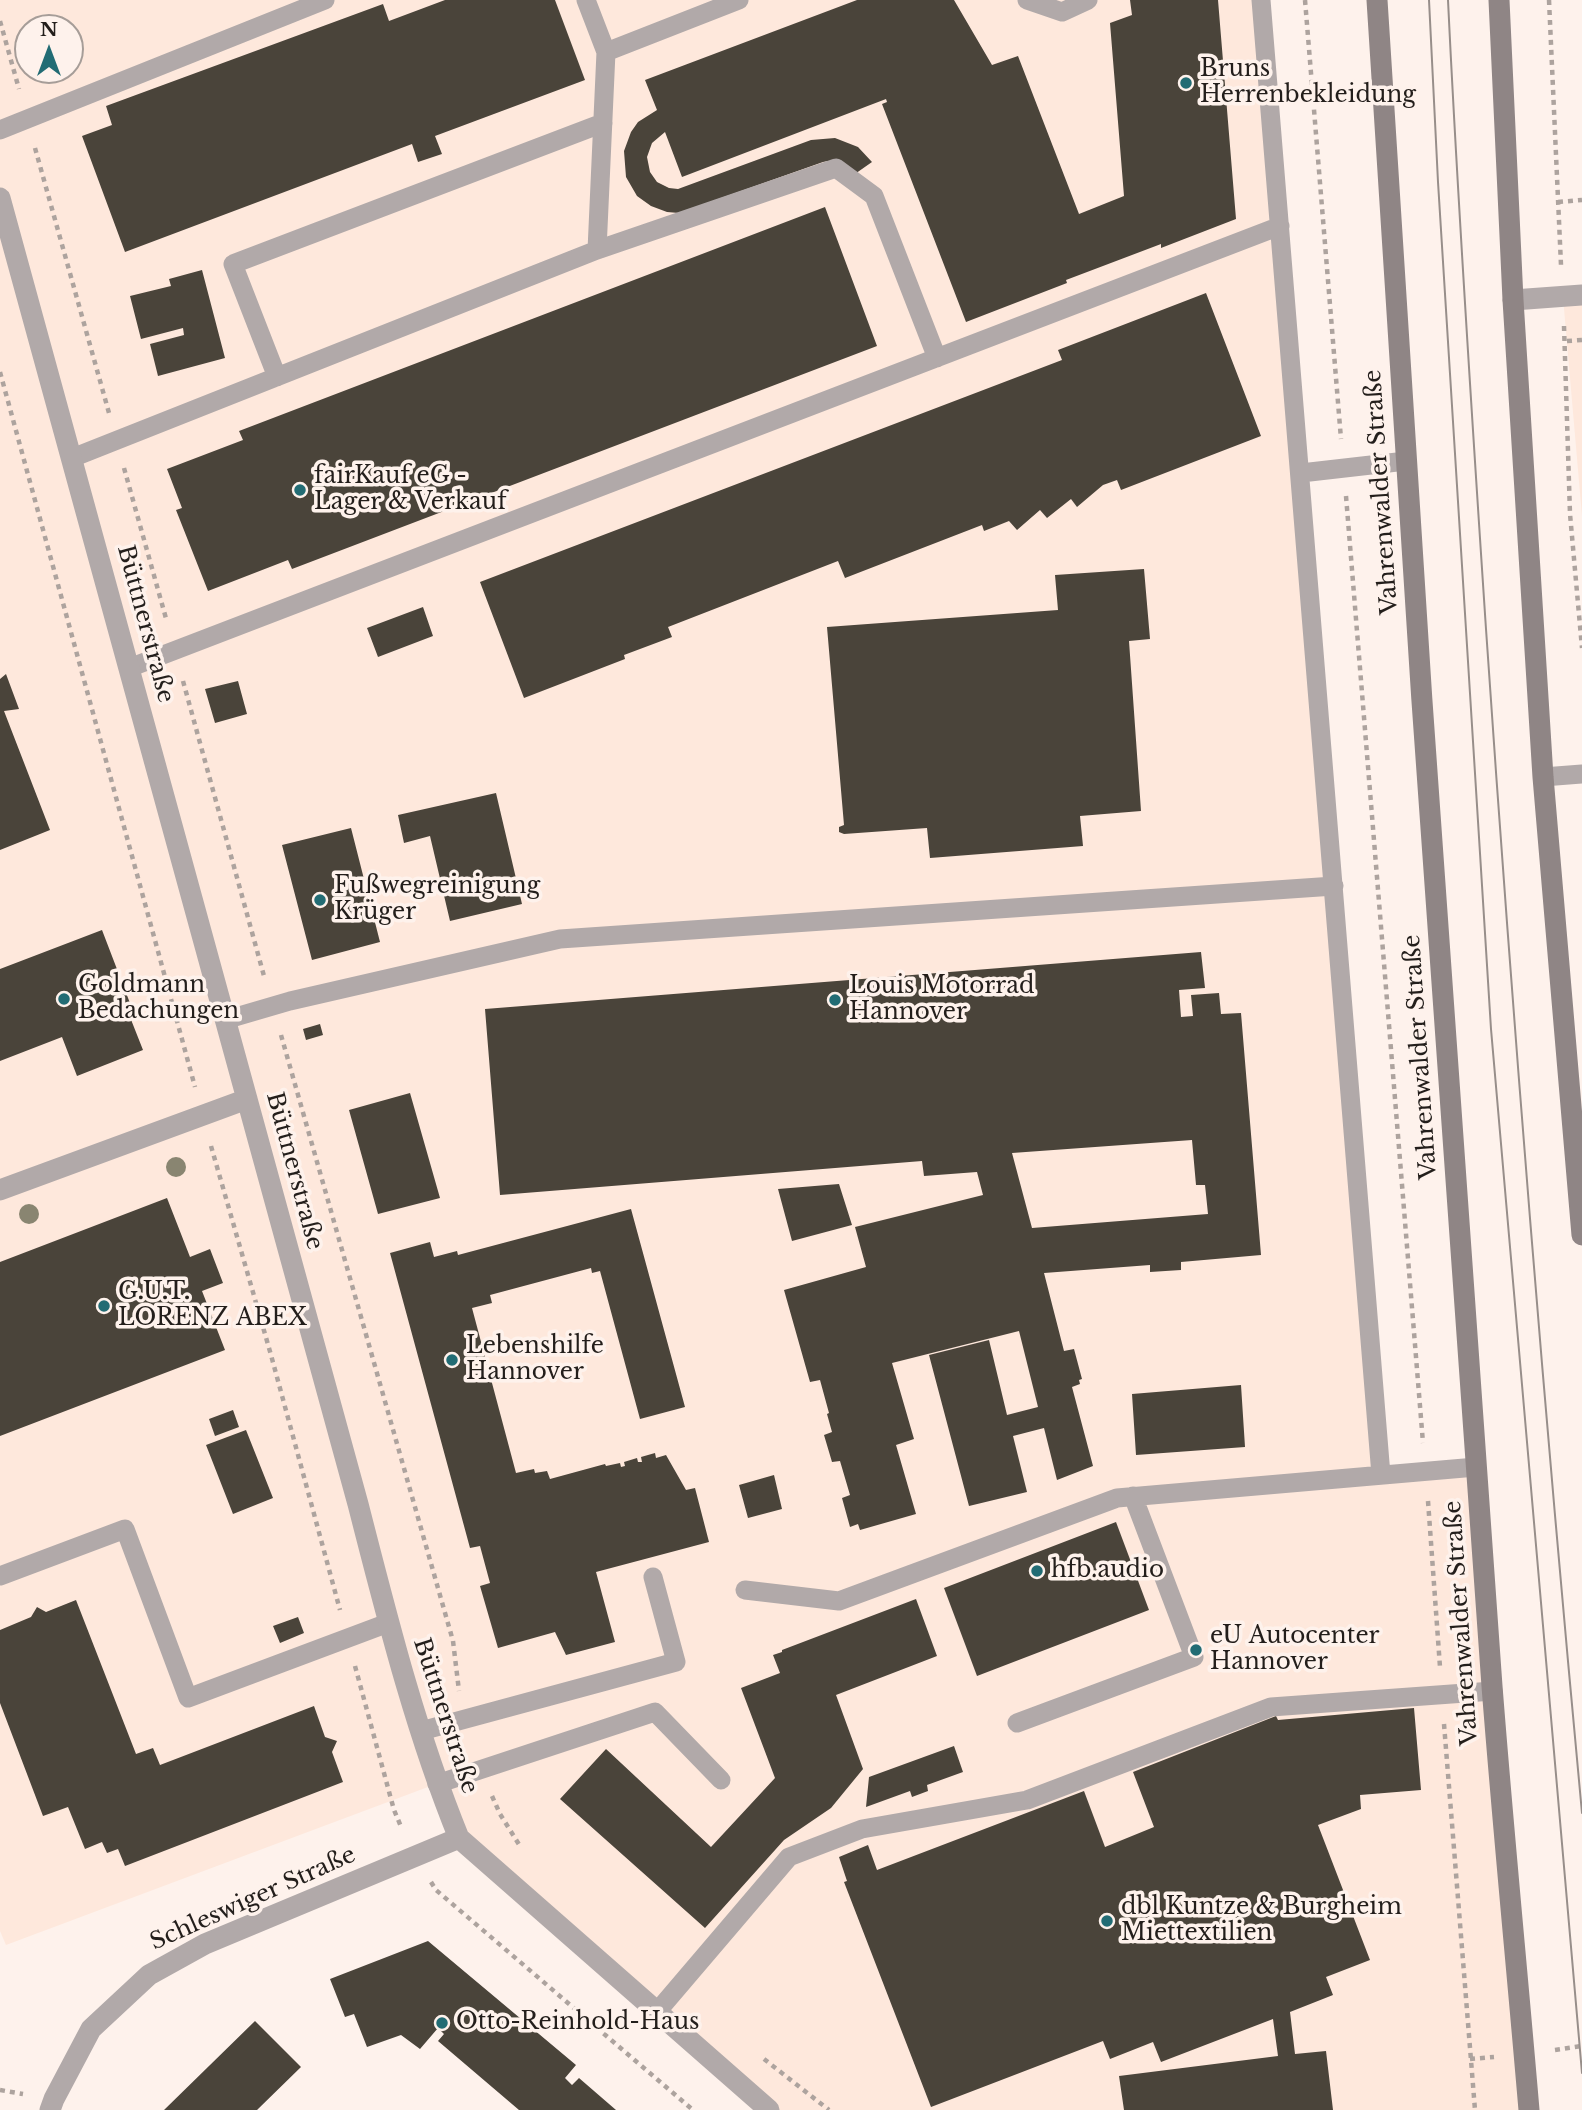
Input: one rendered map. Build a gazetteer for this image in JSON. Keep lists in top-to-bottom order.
{
  "streets": {
    "main road": ["Vahrenwalder Straße"],
    "street": ["Büttnerstraße", "Schleswiger Straße"]
  },
  "crossings": [
    ["Büttnerstraße", "Schleswiger Straße"]
  ],
  "places": [
    "Bruns Herrenbekleidung",
    "fairKauf eG - Lager & Verkauf",
    "Fußwegreinigung Krüger",
    "Goldmann Bedachungen",
    "Louis Motorrad Hannover",
    "G.U.T. LORENZ ABEX",
    "Lebenshilfe Hannover",
    "hfb.audio",
    "eU Autocenter Hannover",
    "dbl Kuntze & Burgheim Miettextilien",
    "Otto-Reinhold-Haus"
  ],
  "north": "top"
}
